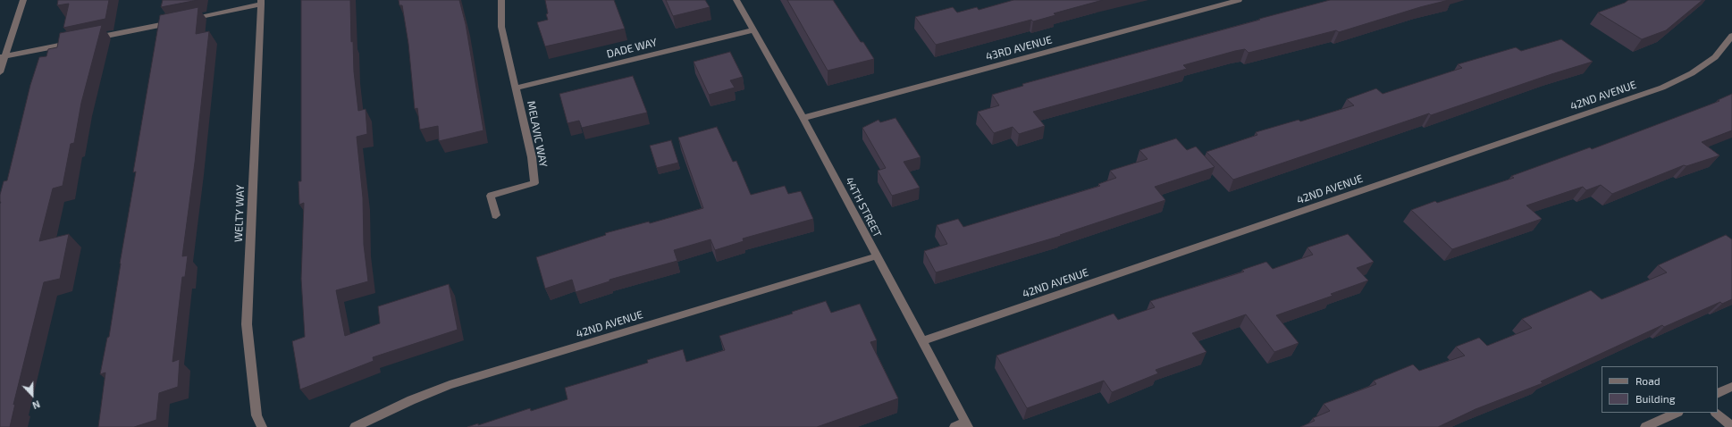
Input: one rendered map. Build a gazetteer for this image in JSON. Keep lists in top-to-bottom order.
{
  "streets": {
    "street": [
      "DADE WAY",
      "43RD AVENUE",
      "42ND AVENUE",
      "MELAVIC WAY",
      "44TH STREET",
      "WELTY WAY"
    ]
  },
  "crossings": [
    ["DADE WAY", "MELAVIC WAY"],
    ["DADE WAY", "44TH STREET"],
    ["43RD AVENUE", "44TH STREET"],
    ["42ND AVENUE", "44TH STREET"]
  ],
  "legend": ["Road", "Building"],
  "north": "bottom"
}
